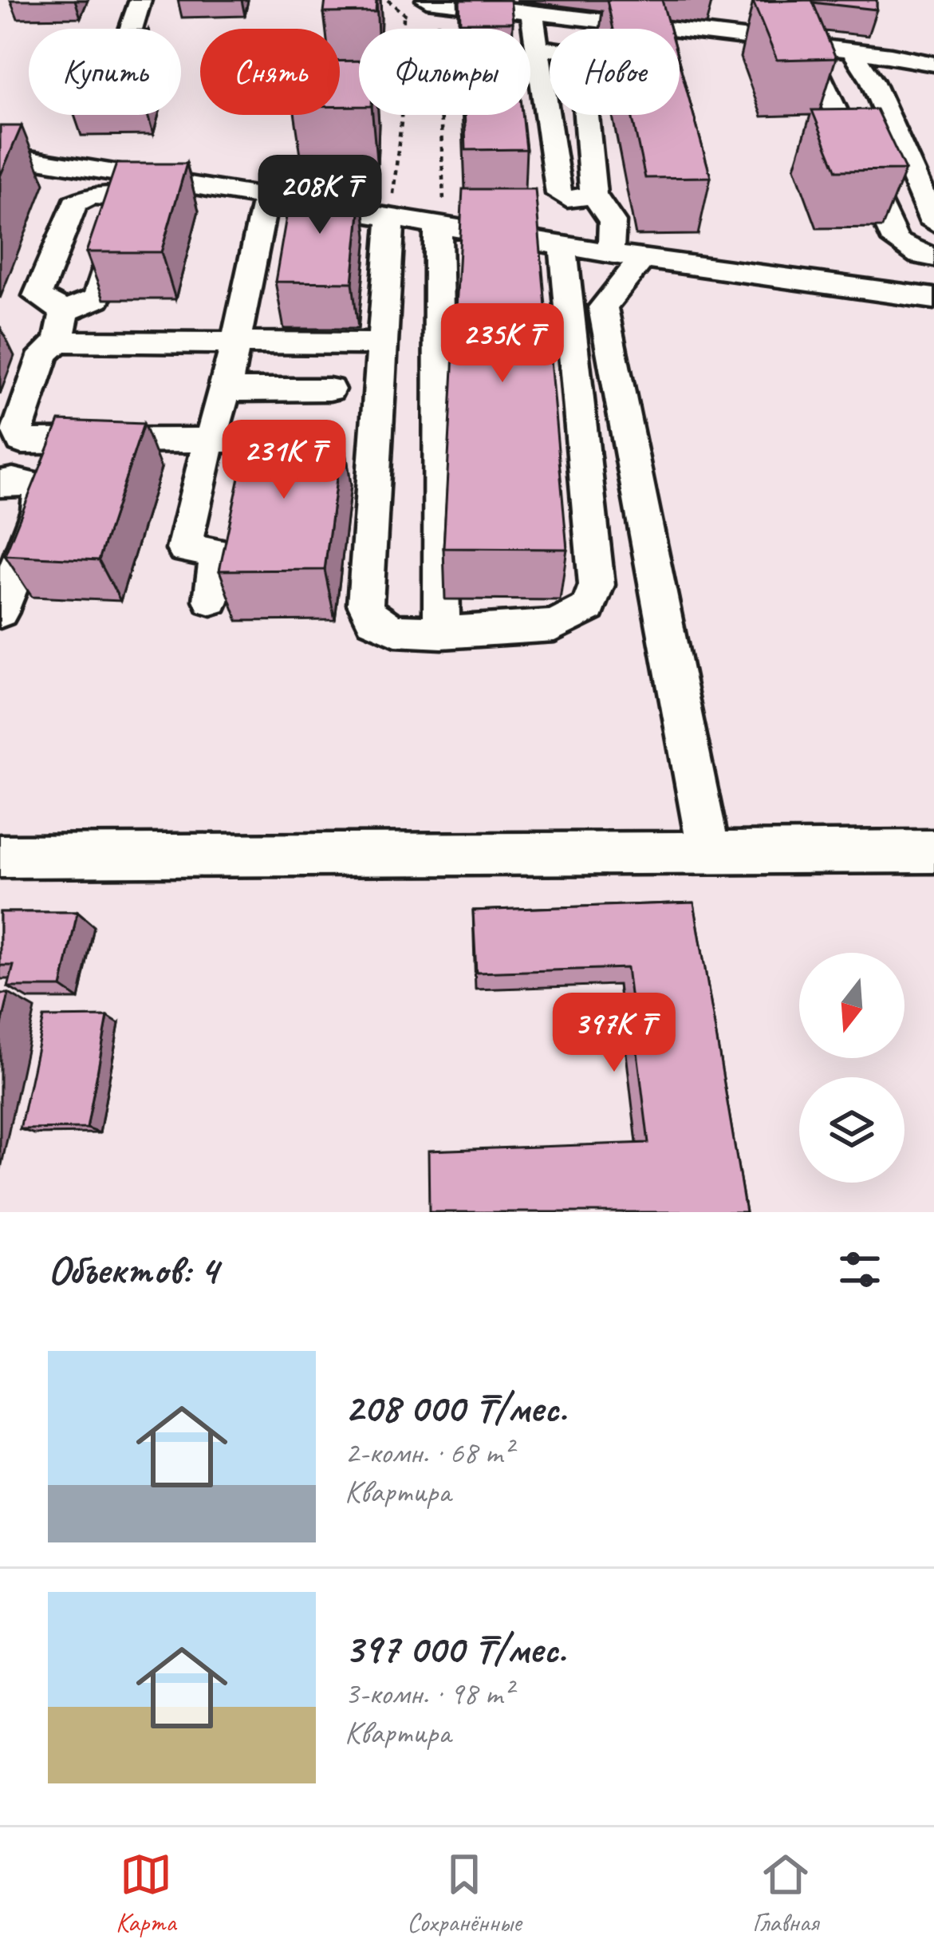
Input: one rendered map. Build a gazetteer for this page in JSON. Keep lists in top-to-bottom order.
{
  "north": "bottom",
  "page": {
    "chip": [
      "Купить",
      "Снять",
      "Фильтры",
      "Новое"
    ],
    "price": [
      "208K ₸",
      "235K ₸",
      "231K ₸",
      "397K ₸"
    ],
    "heading": "Объектов: 4",
    "list": [
      {
        "name": "208 000 ₸/мес.",
        "note": "2-комн. · 68 m² · Квартира"
      },
      {
        "name": "397 000 ₸/мес.",
        "note": "3-комн. · 98 m² · Квартира"
      }
    ],
    "tabs": ["Карта", "Сохранённые", "Главная"]
  }
}
